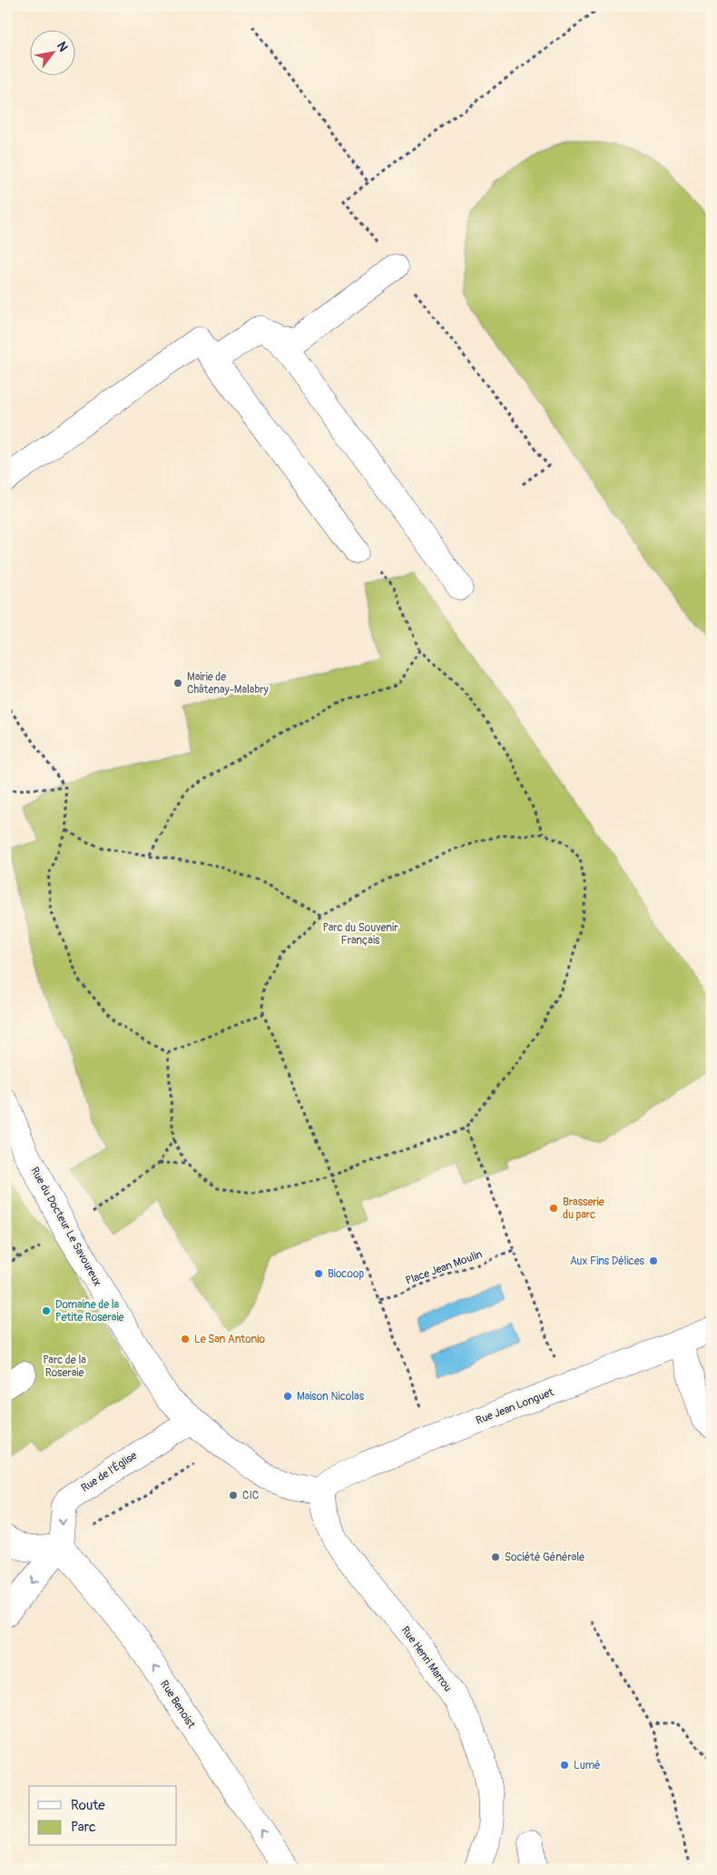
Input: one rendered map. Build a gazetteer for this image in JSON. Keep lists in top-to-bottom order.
{
  "streets": {
    "street": [
      "Rue du Docteur Le Savoureux",
      "Rue Jean Longuet",
      "Rue de l'Église",
      "Rue Henri Marrou",
      "Rue Benoist"
    ],
    "path": ["Place Jean Moulin"]
  },
  "crossings": [
    ["Rue du Docteur Le Savoureux", "Rue Jean Longuet"],
    ["Rue du Docteur Le Savoureux", "Rue de l'Église"],
    ["Rue du Docteur Le Savoureux", "Rue Henri Marrou"],
    ["Rue Jean Longuet", "Rue Henri Marrou"],
    ["Rue de l'Église", "Rue Benoist"]
  ],
  "one_way": ["Rue de l'Église", "Rue Benoist"],
  "parks": ["Parc du Souvenir Français", "Parc de la Roseraie"],
  "places": [
    "Mairie de Châtenay-Malabry",
    "Brasserie du parc",
    "Aux Fins Délices",
    "Biocoop",
    "Domaine de la Petite Roseraie",
    "Le San Antonio",
    "Maison Nicolas",
    "CIC",
    "Société Générale",
    "Lumé"
  ],
  "legend": ["Route", "Parc"],
  "north": "top right"
}
